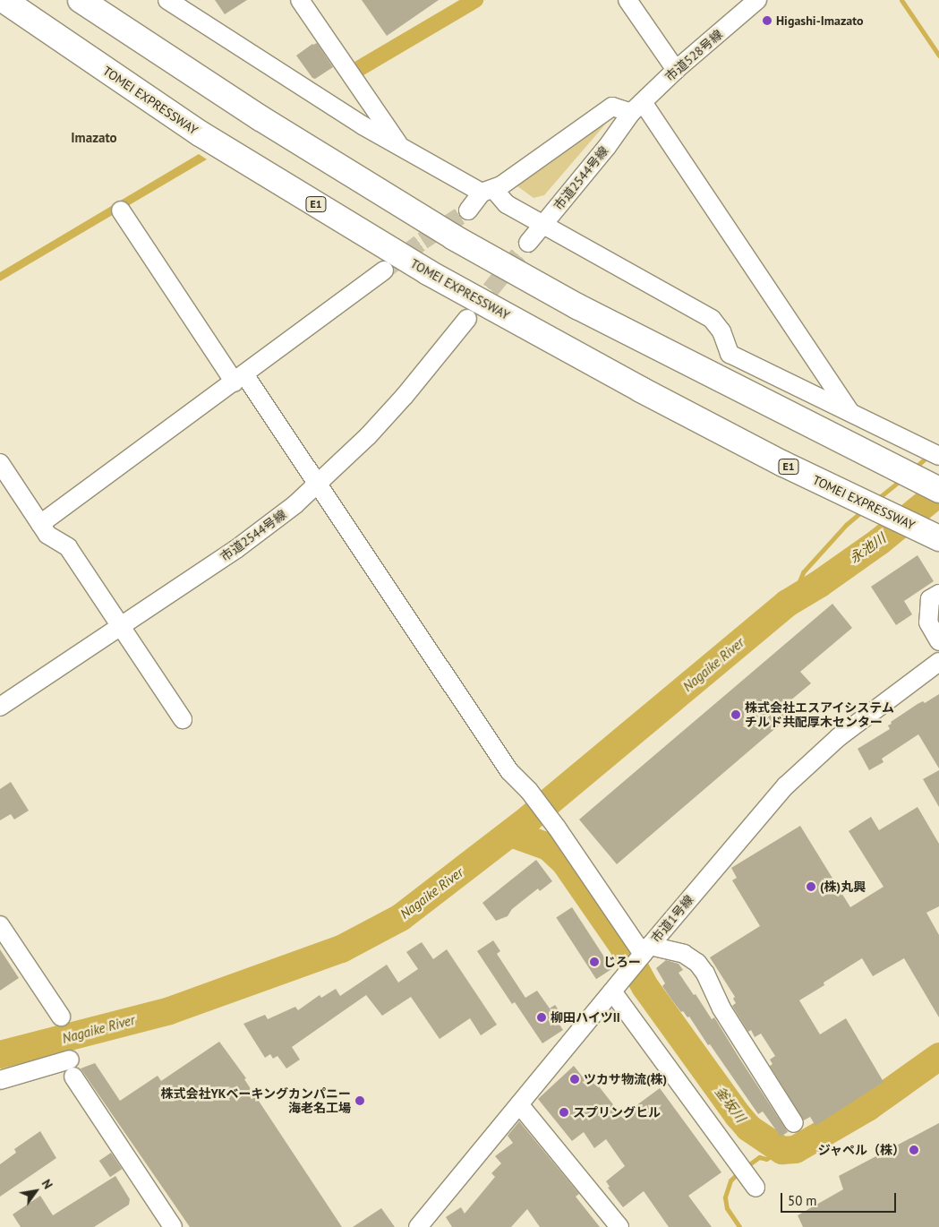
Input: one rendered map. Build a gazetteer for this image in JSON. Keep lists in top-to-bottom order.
{
  "streets": {
    "highway": ["TOMEI EXPRESSWAY", "E1"],
    "street": ["市道528号線", "市道2544号線", "市道1号線"]
  },
  "crossings": [
    ["市道528号線", "市道2544号線"]
  ],
  "districts": ["Imazato"],
  "water": ["永池川", "Nagaike River", "釜坂川"],
  "places": [
    "Higashi-Imazato",
    "株式会社エスアイシステム チルド共配厚木センター",
    "(株)丸興",
    "じろー",
    "柳田ハイツII",
    "ツカサ物流(株)",
    "株式会社YKベーキングカンパニー 海老名工場",
    "スプリングヒル",
    "ジャペル（株）"
  ],
  "scale_bar": "50 m",
  "north": "top right"
}
